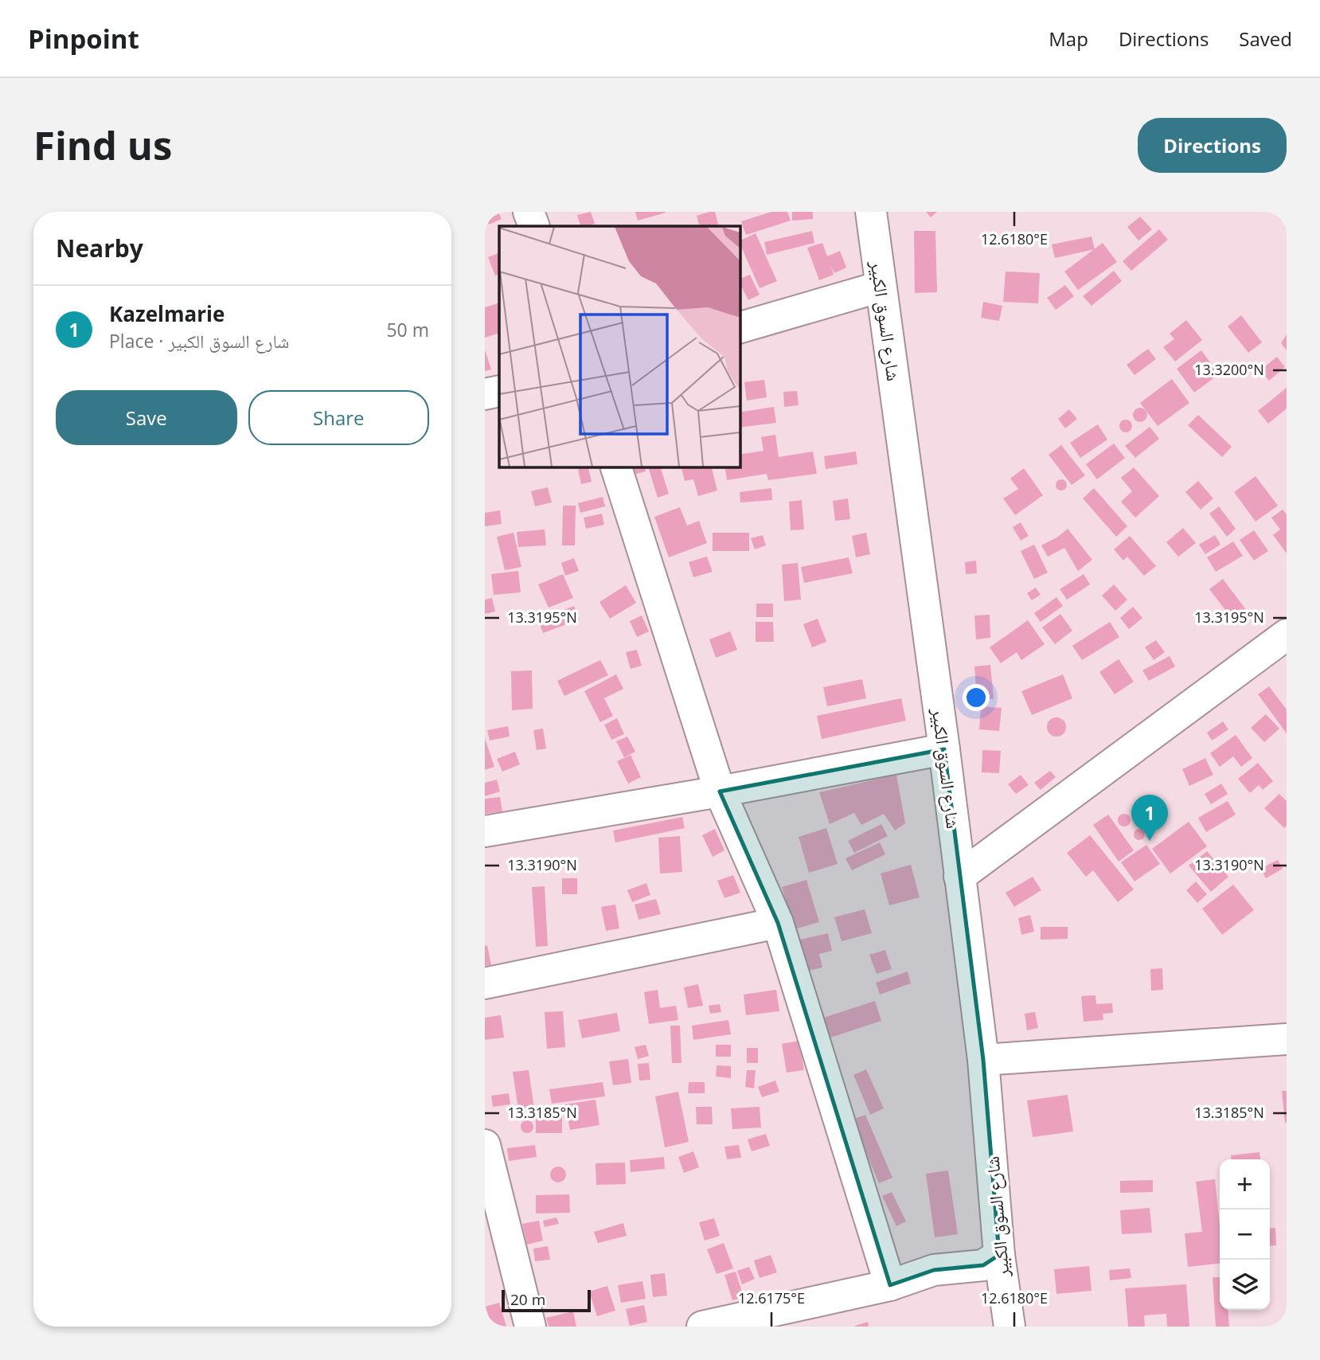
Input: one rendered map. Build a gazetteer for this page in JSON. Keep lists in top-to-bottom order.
{
  "streets": {
    "street": ["شارع السوق الكبير"]
  },
  "scale_bar": "20 m",
  "page": {
    "header": "Pinpoint",
    "nav": ["Map", "Directions", "Saved"],
    "buttons": [
      "Directions",
      ["Save", "Share"]
    ],
    "title": "Find us",
    "heading": "Nearby",
    "list": [
      {
        "mark": "1",
        "name": "Kazelmarie",
        "note": "Place · شارع السوق الكبير",
        "value": "50 m"
      }
    ],
    "pins": "1",
    "map_buttons": ["+", "−"],
    "scale": "20 m"
  },
  "coordinates": [
    "12.6180°E",
    "13.3200°N",
    "13.3195°N",
    "13.3190°N",
    "13.3185°N",
    "12.6175°E"
  ]
}
